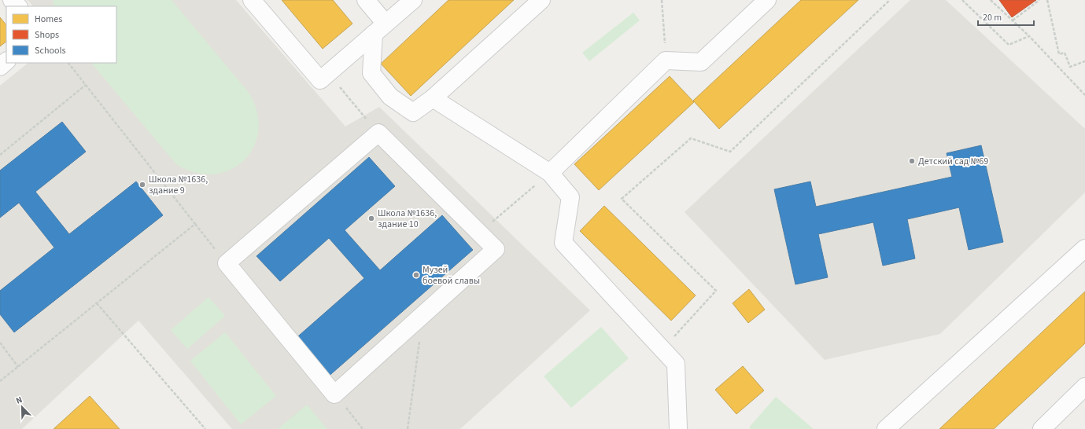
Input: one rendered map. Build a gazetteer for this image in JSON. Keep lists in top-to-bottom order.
{
  "places": [
    "Детский сад №69",
    "Школа №1636, здание 9",
    "Школа №1636, здание 10",
    "Музей боевой славы"
  ],
  "legend": ["Homes", "Shops", "Schools"],
  "scale_bar": "20 m",
  "north": "top left"
}
